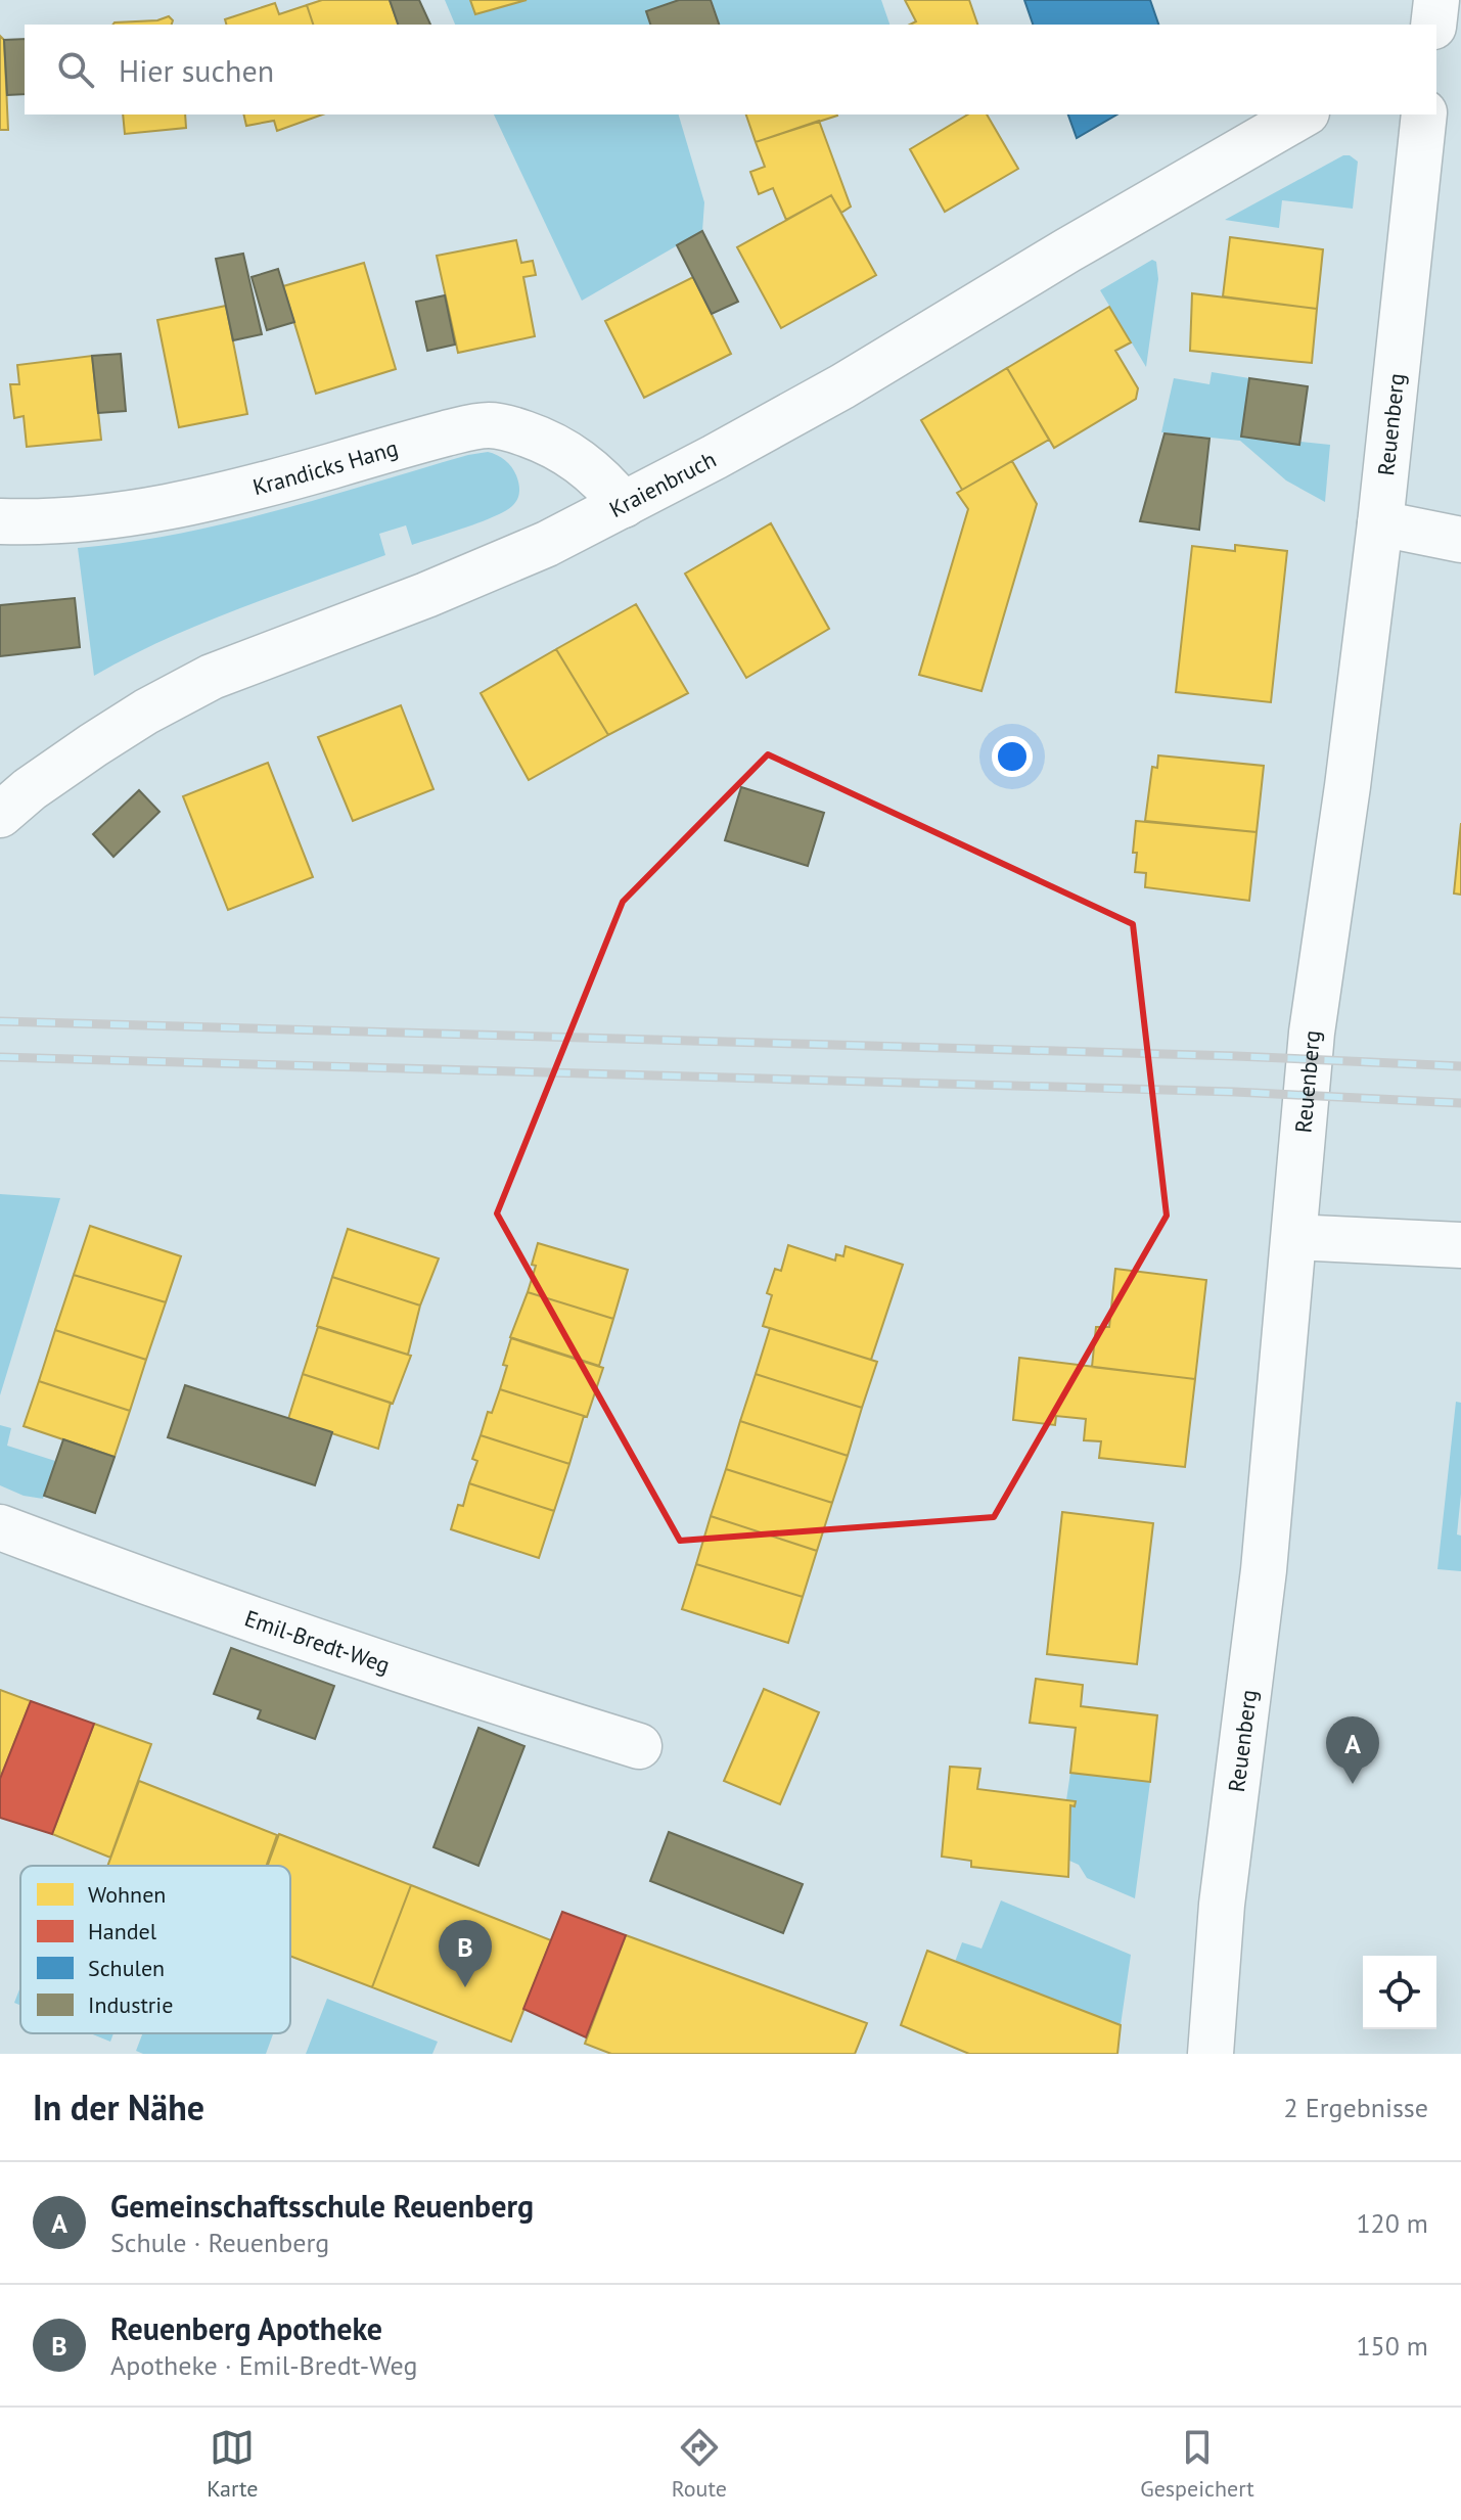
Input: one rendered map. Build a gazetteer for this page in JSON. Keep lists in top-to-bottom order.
{
  "streets": {
    "street": [
      "Reuenberg",
      "Krandicks Hang",
      "Kraienbruch",
      "Emil-Bredt-Weg"
    ]
  },
  "crossings": [
    ["Krandicks Hang", "Kraienbruch"]
  ],
  "legend": [
    "Wohnen",
    "Handel",
    "Schulen",
    "Industrie"
  ],
  "page": {
    "search": "Hier suchen",
    "pins": ["A", "B"],
    "heading": ["In der Nähe", "2 Ergebnisse"],
    "list": [
      {
        "mark": "A",
        "name": "Gemeinschaftsschule Reuenberg",
        "note": "Schule · Reuenberg",
        "value": "120 m"
      },
      {
        "mark": "B",
        "name": "Reuenberg Apotheke",
        "note": "Apotheke · Emil-Bredt-Weg",
        "value": "150 m"
      }
    ],
    "nav": ["Karte", "Route", "Gespeichert"]
  }
}
